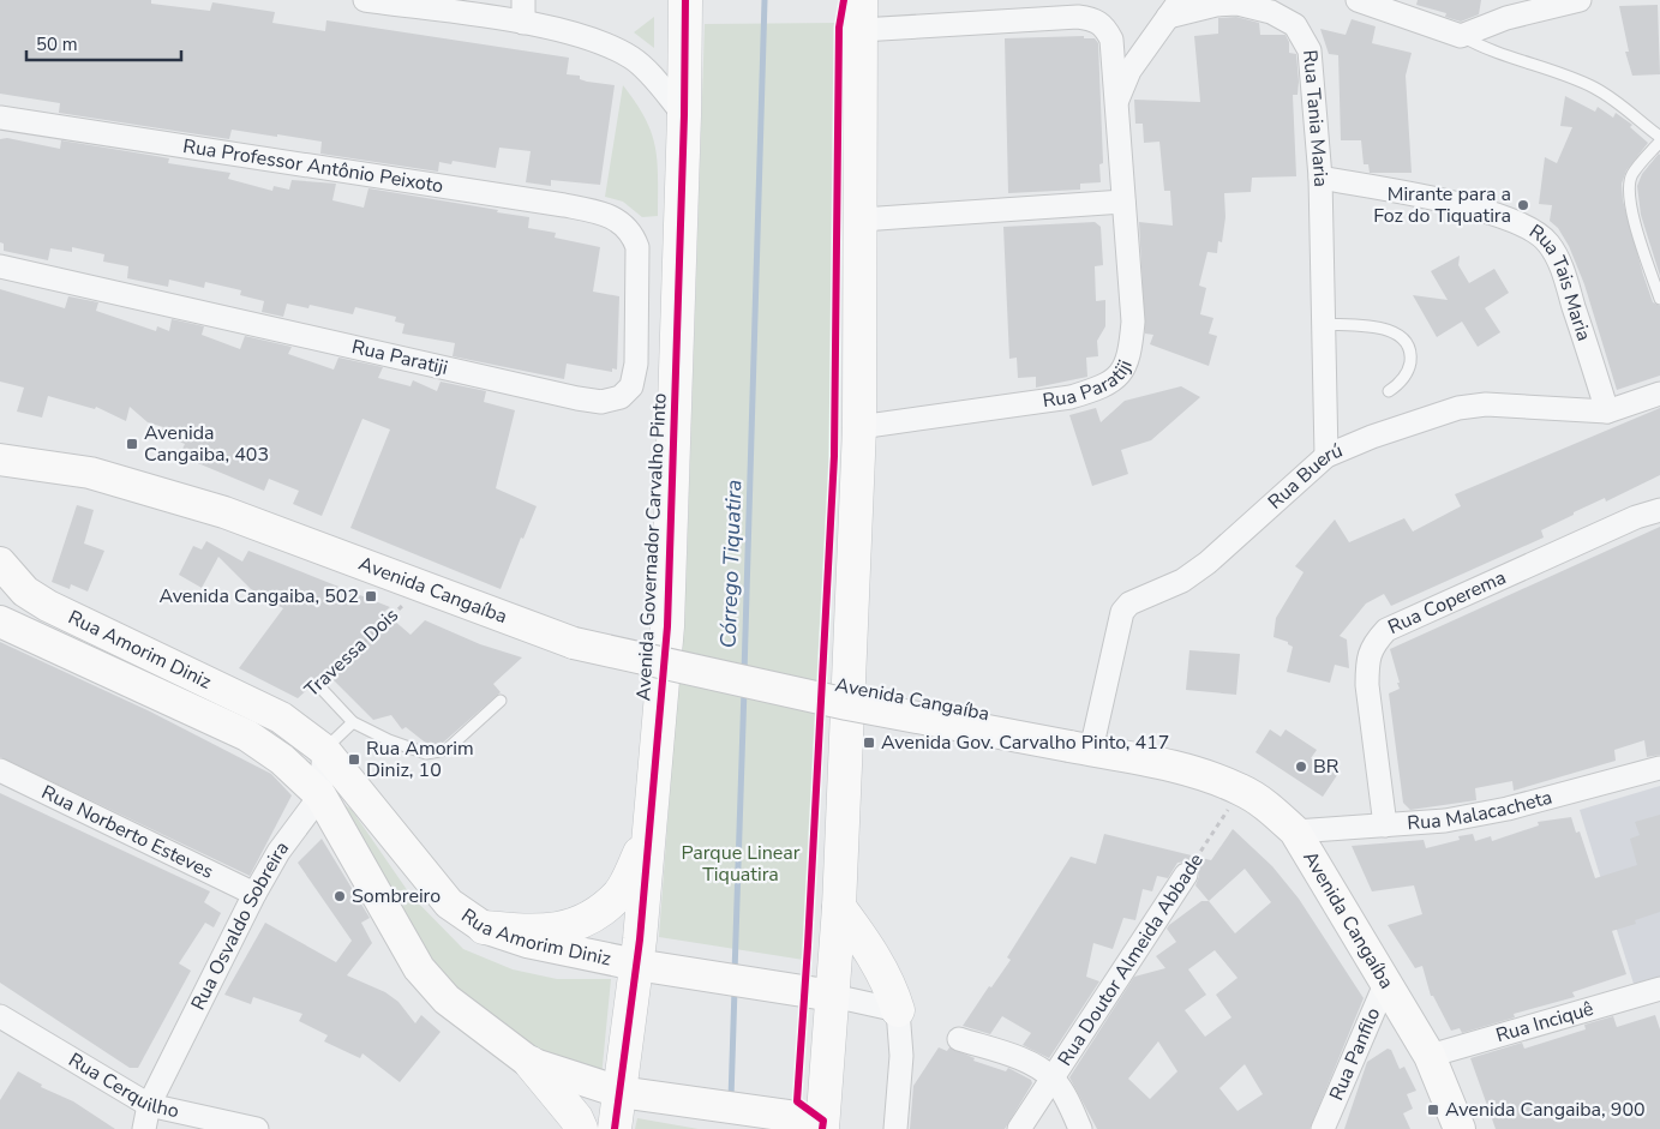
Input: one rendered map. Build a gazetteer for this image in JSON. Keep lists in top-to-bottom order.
{
  "streets": {
    "main road": ["Avenida Governador Carvalho Pinto"],
    "street": [
      "Rua Tania Maria",
      "Rua Professor Antônio Peixoto",
      "Rua Tais Maria",
      "Rua Paratiji",
      "Rua Buerú",
      "Avenida Cangaíba",
      "Rua Coperema",
      "Rua Amorim Diniz",
      "Rua Malacacheta",
      "Rua Norberto Esteves",
      "Rua Osvaldo Sobreira",
      "Rua Doutor Almeida Abbade",
      "Rua Inciquê",
      "Rua Panfilo",
      "Rua Cerquilho"
    ],
    "path": ["Travessa Dois"]
  },
  "crossings": [
    ["Rua Tania Maria", "Rua Tais Maria"],
    ["Rua Tania Maria", "Rua Paratiji"],
    ["Rua Tania Maria", "Rua Buerú"],
    ["Rua Professor Antônio Peixoto", "Rua Paratiji"],
    ["Rua Tais Maria", "Rua Buerú"],
    ["Rua Buerú", "Avenida Cangaíba"],
    ["Avenida Governador Carvalho Pinto", "Rua Amorim Diniz"],
    ["Avenida Cangaíba", "Travessa Dois"],
    ["Avenida Cangaíba", "Rua Malacacheta"],
    ["Avenida Cangaíba", "Rua Doutor Almeida Abbade"],
    ["Avenida Cangaíba", "Rua Inciquê"],
    ["Avenida Cangaíba", "Rua Panfilo"],
    ["Rua Coperema", "Rua Malacacheta"],
    ["Rua Amorim Diniz", "Rua Osvaldo Sobreira"],
    ["Rua Norberto Esteves", "Rua Osvaldo Sobreira"],
    ["Rua Osvaldo Sobreira", "Rua Cerquilho"]
  ],
  "water": ["Córrego Tiquatira"],
  "parks": ["Parque Linear Tiquatira"],
  "places": {
    "other": ["Mirante para a Foz do Tiquatira", "BR", "Sombreiro"],
    "transit": [
      "Avenida Cangaiba, 403",
      "Avenida Cangaiba, 502",
      "Avenida Gov. Carvalho Pinto, 417",
      "Rua Amorim Diniz, 10",
      "Avenida Cangaiba, 900"
    ]
  },
  "scale_bar": "50 m"
}
